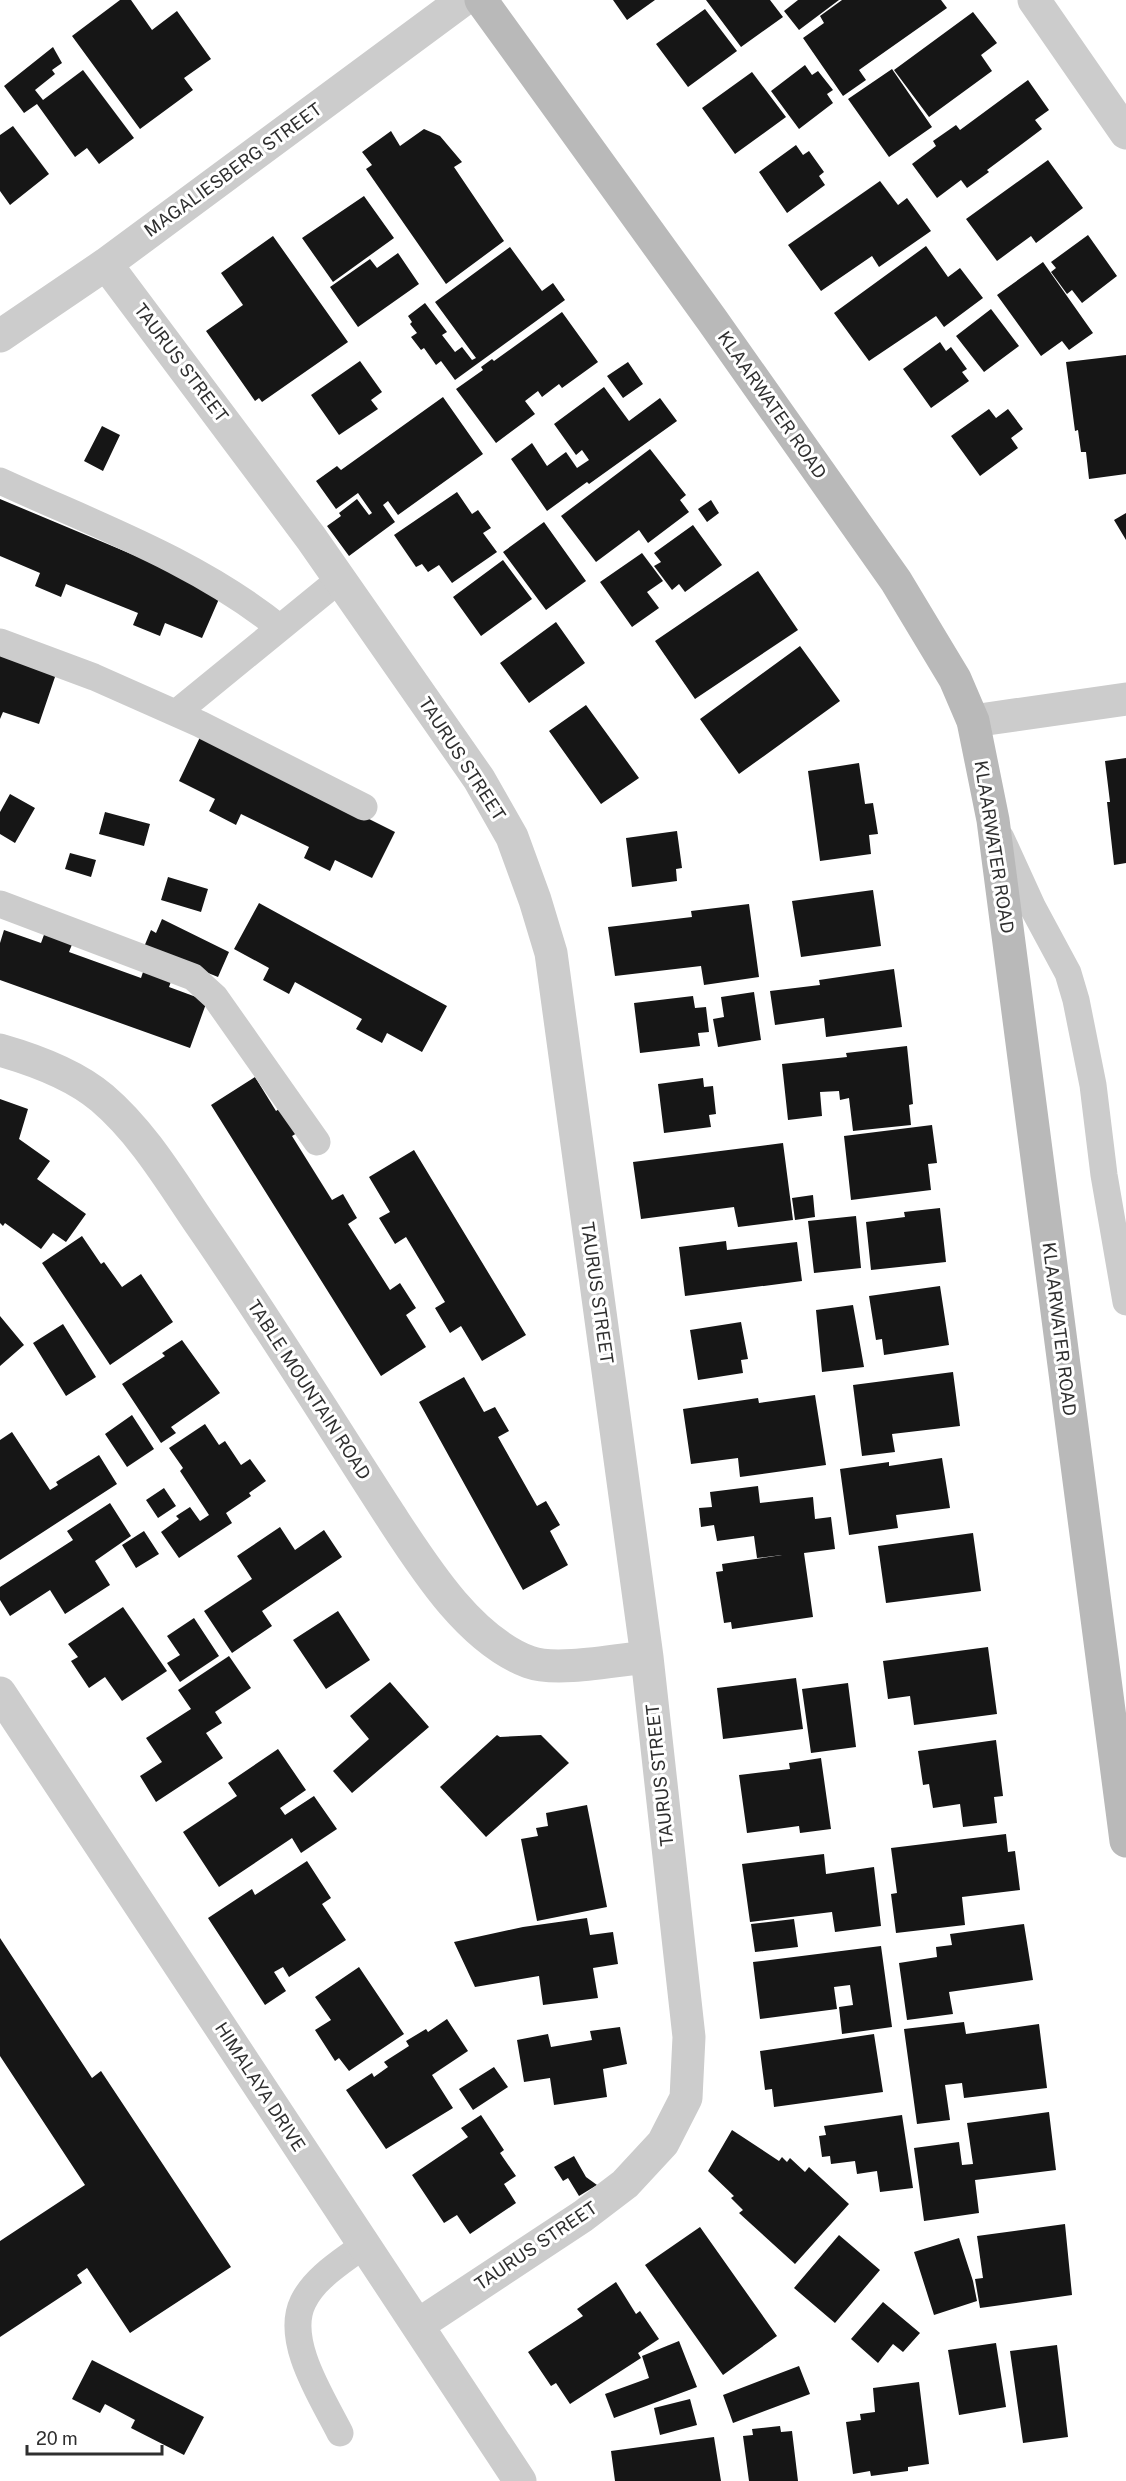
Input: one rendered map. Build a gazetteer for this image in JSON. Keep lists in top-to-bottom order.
{
  "streets": {
    "street": [
      "MAGALIESBERG STREET",
      "TAURUS STREET",
      "KLAARWATER ROAD",
      "TABLE MOUNTAIN ROAD",
      "HIMALAYA DRIVE"
    ]
  },
  "crossings": [
    ["MAGALIESBERG STREET", "TAURUS STREET"],
    ["TAURUS STREET", "TABLE MOUNTAIN ROAD"],
    ["TAURUS STREET", "HIMALAYA DRIVE"]
  ],
  "scale_bar": "20 m"
}
